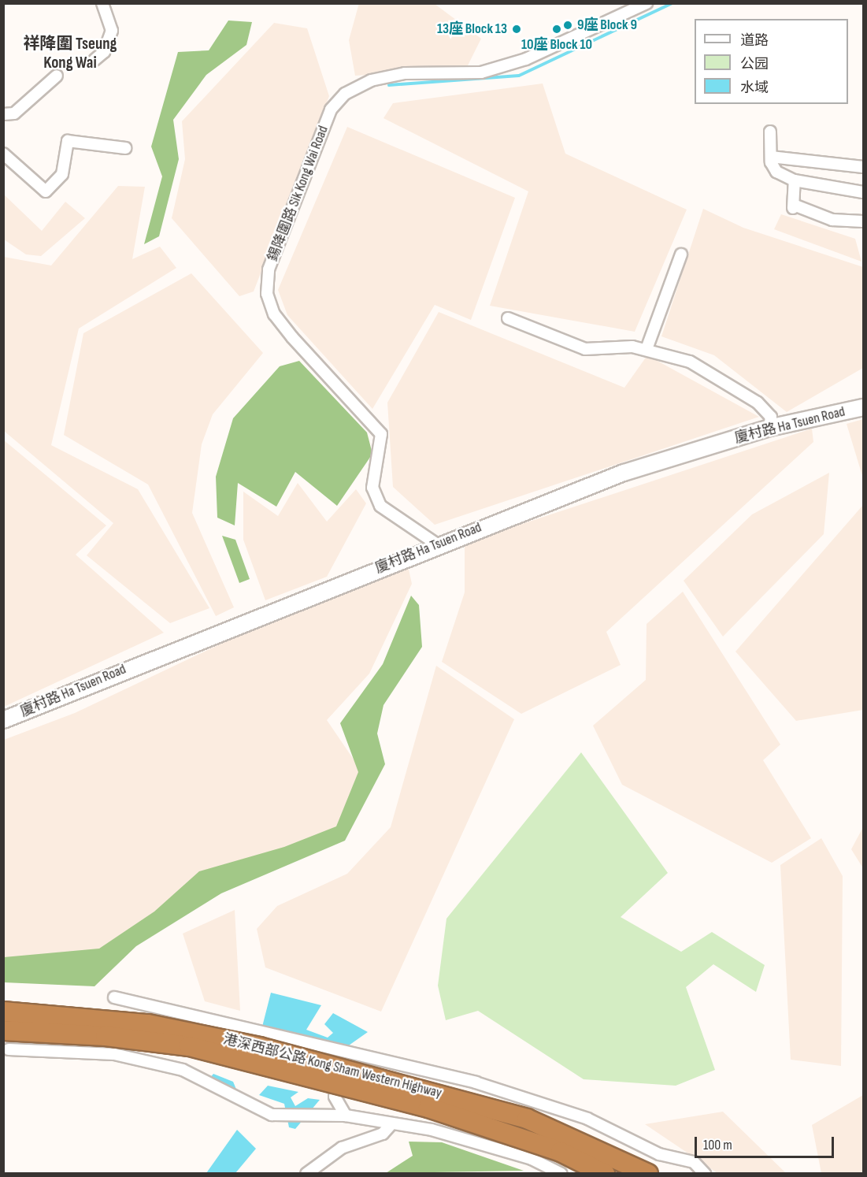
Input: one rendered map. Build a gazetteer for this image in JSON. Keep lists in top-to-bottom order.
{
  "streets": {
    "highway": ["港深西部公路 Kong Sham Western Highway"],
    "street": ["錫降圍路 Sik Kong Wai Road", "廈村路 Ha Tsuen Road"]
  },
  "crossings": [
    ["錫降圍路 Sik Kong Wai Road", "廈村路 Ha Tsuen Road"]
  ],
  "districts": ["祥降圍 Tseung Kong Wai"],
  "places": ["9座 Block 9", "13座 Block 13", "10座 Block 10"],
  "legend": ["道路", "公园", "水域"],
  "scale_bar": "100 m"
}
